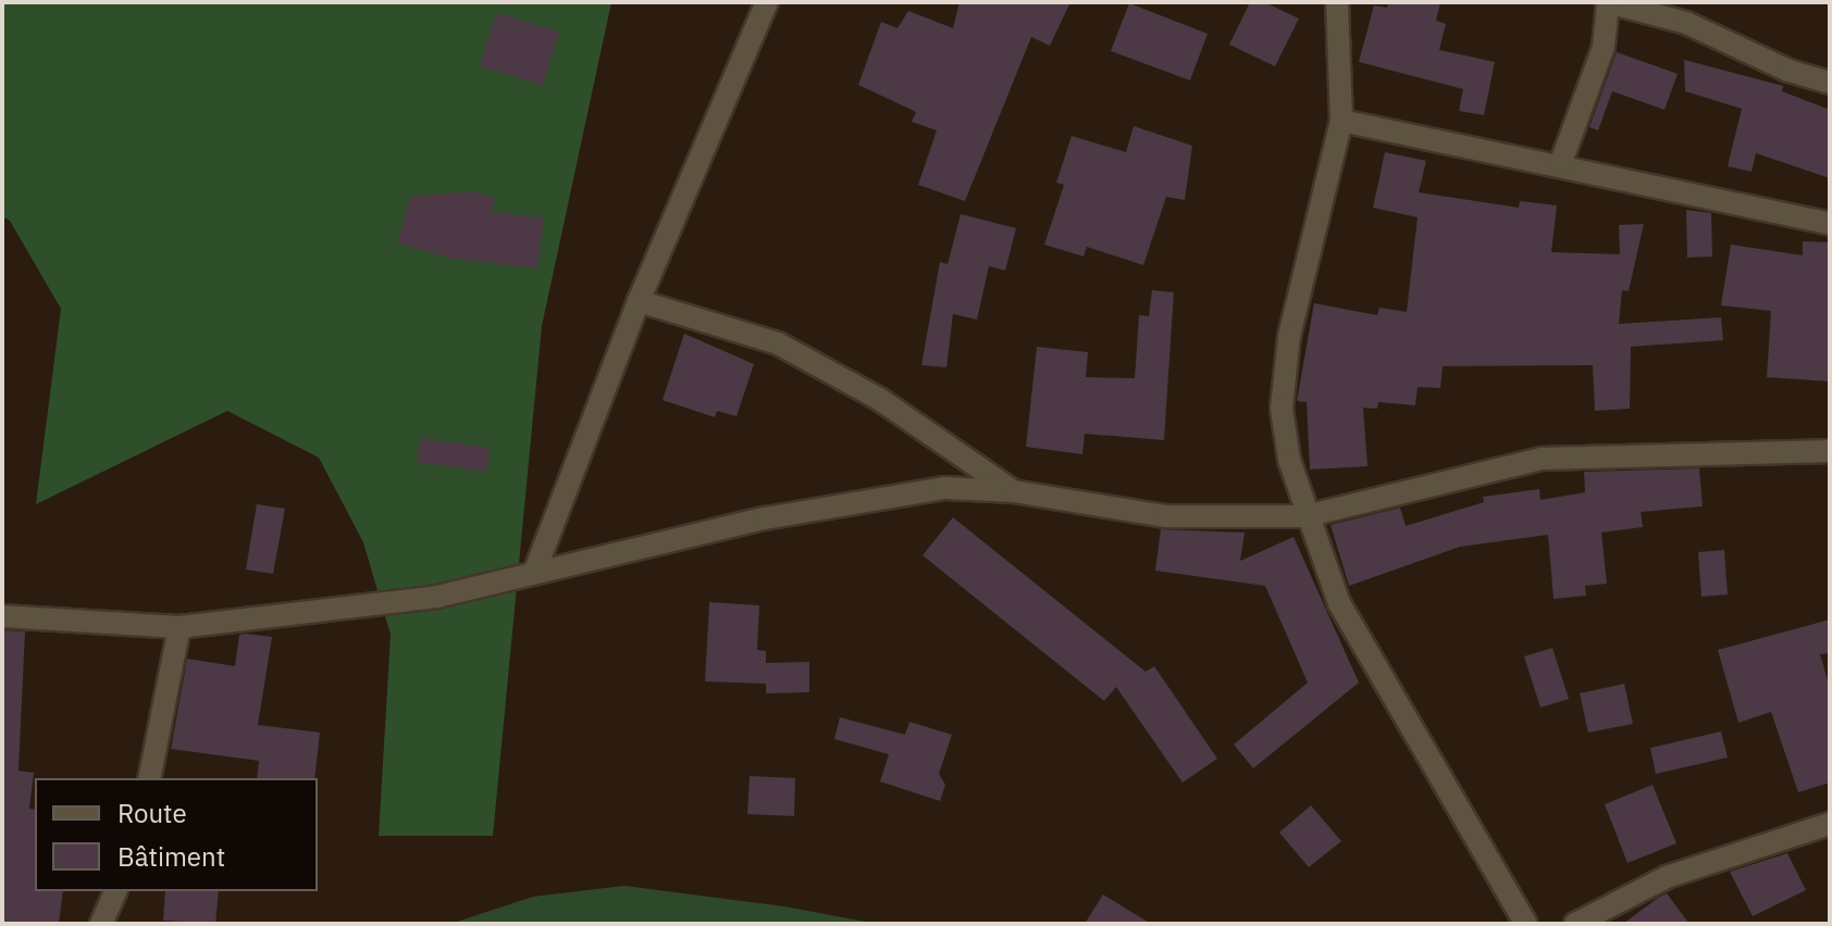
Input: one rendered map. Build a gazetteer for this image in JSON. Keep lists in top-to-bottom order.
{
  "legend": ["Route", "Bâtiment"]
}
